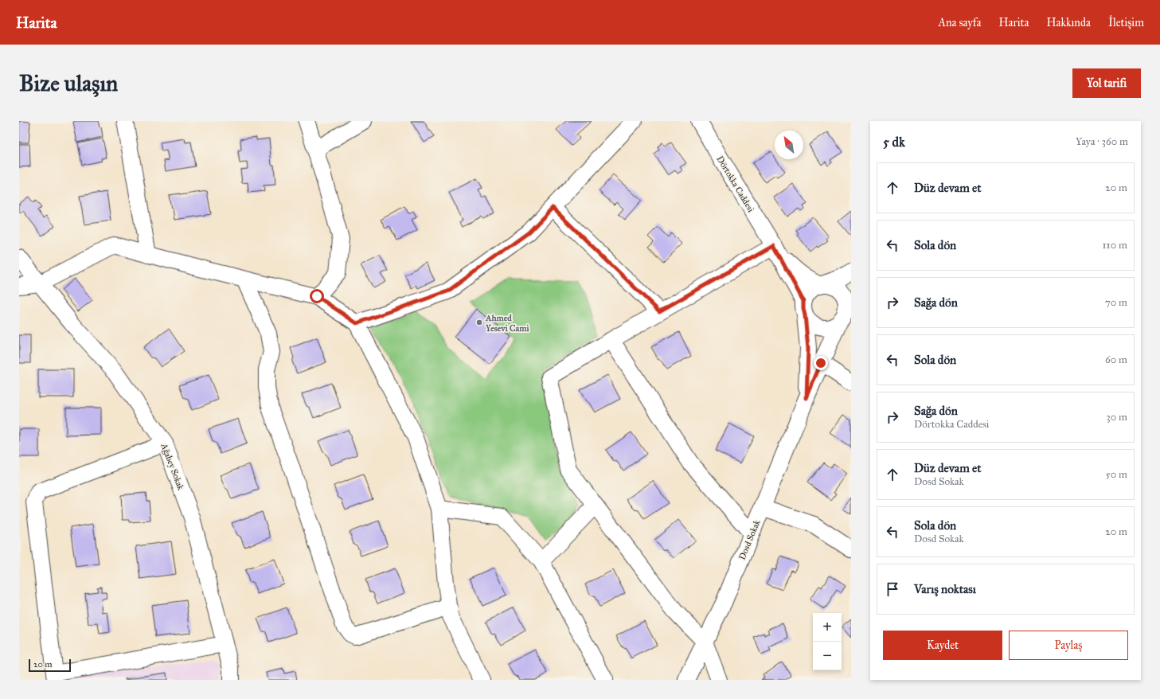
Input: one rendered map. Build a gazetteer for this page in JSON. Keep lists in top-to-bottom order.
{
  "streets": {
    "street": ["Dörtokka Caddesi", "Ağabey Sokak", "Dosd Sokak"]
  },
  "crossings": [
    ["Dörtokka Caddesi", "Dosd Sokak"]
  ],
  "places": ["Ahmed Yesevi Cami"],
  "scale_bar": "20 m",
  "north": "top left",
  "page": {
    "header": "Harita",
    "nav": [
      "Ana sayfa",
      "Harita",
      "Hakkında",
      "İletişim"
    ],
    "buttons": [
      "Yol tarifi",
      ["Kaydet", "Paylaş"]
    ],
    "title": "Bize ulaşın",
    "heading": ["5 dk", "Yaya · 360 m"],
    "list": [
      ["Düz devam et", "20 m"],
      ["Sola dön", "110 m"],
      ["Sağa dön", "70 m"],
      ["Sola dön", "60 m"],
      ["Sağa dön", "Dörtokka Caddesi", "30 m"],
      ["Düz devam et", "Dosd Sokak", "50 m"],
      ["Sola dön", "Dosd Sokak", "20 m"],
      "Varış noktası"
    ],
    "map_buttons": ["+", "−"],
    "scale": "20 m"
  }
}
